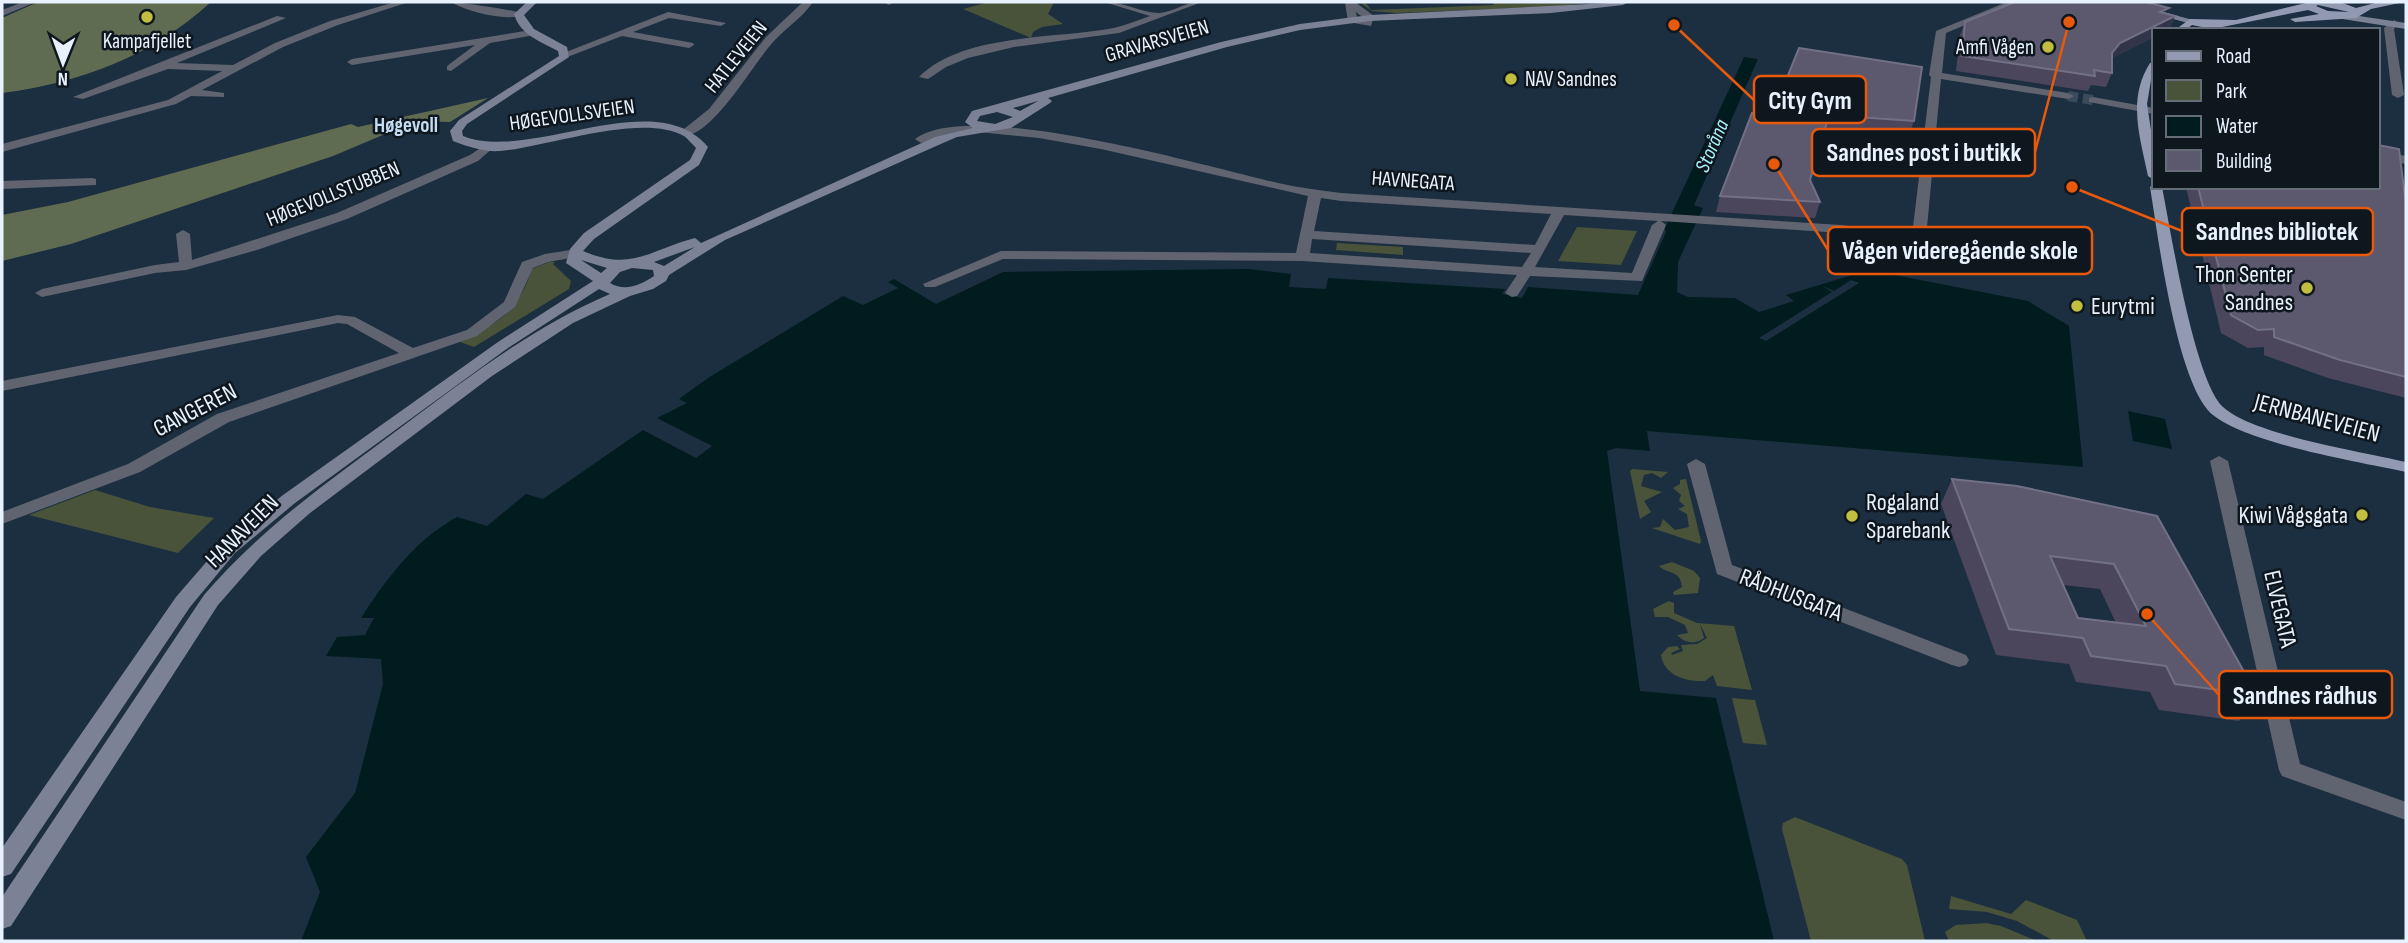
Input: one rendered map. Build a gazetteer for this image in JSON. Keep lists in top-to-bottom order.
{
  "streets": {
    "main road": [
      "GRAVARSVEIEN",
      "HØGEVOLLSVEIEN",
      "JERNBANEVEIEN",
      "HANAVEIEN"
    ],
    "street": [
      "HATLEVEIEN",
      "HAVNEGATA",
      "HØGEVOLLSTUBBEN",
      "GANGEREN",
      "RÅDHUSGATA",
      "ELVEGATA"
    ]
  },
  "crossings": [
    ["HATLEVEIEN", "HØGEVOLLSVEIEN"],
    ["HØGEVOLLSVEIEN", "HØGEVOLLSTUBBEN"]
  ],
  "districts": ["Høgevoll"],
  "water": ["Storåna"],
  "places": [
    "Kampafjellet",
    "Sandnes post i butikk",
    "City Gym",
    "Amfi Vågen",
    "NAV Sandnes",
    "Vågen videregående skole",
    "Sandnes bibliotek",
    "Thon Senter Sandnes",
    "Eurytmi",
    "Kiwi Vågsgata",
    "Rogaland Sparebank",
    "Sandnes rådhus"
  ],
  "legend": [
    "Road",
    "Park",
    "Water",
    "Building"
  ],
  "north": "bottom"
}
